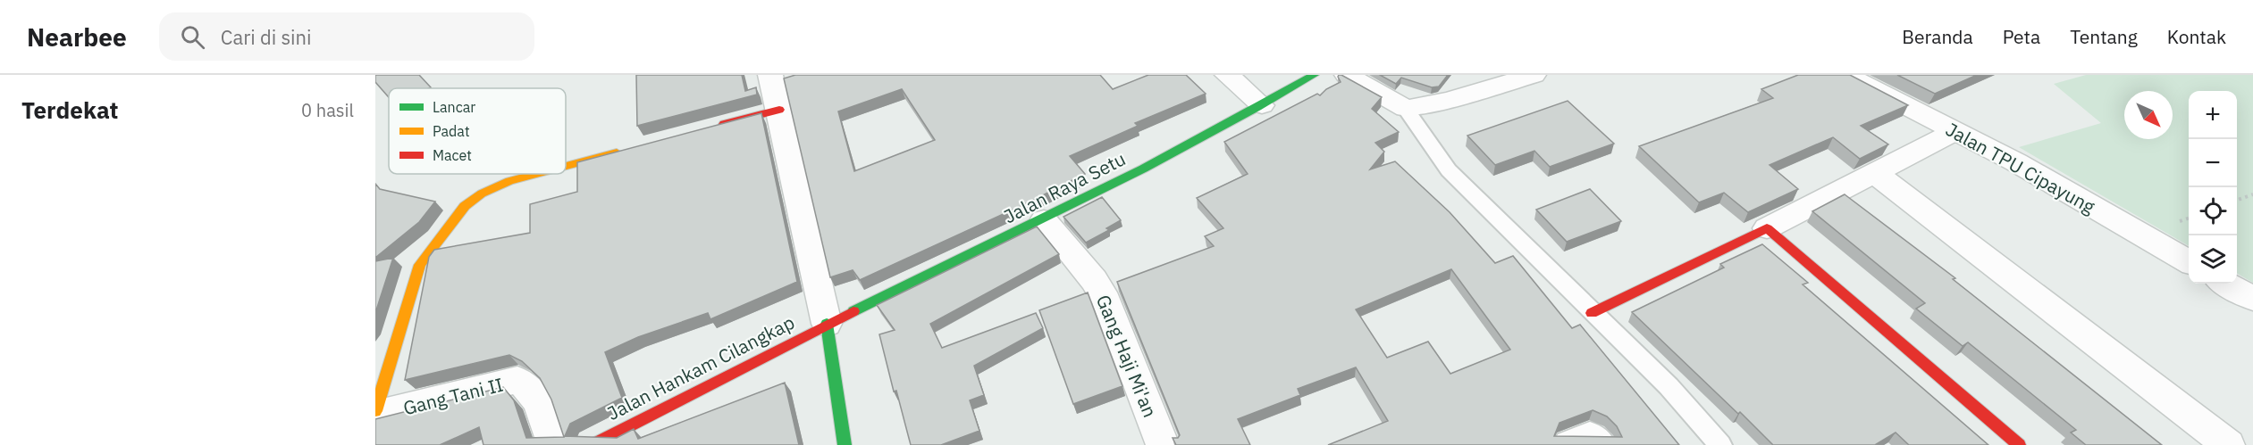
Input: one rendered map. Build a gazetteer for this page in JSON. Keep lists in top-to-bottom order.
{
  "streets": {
    "street": [
      "Jalan TPU Cipayung",
      "Jalan Raya Setu",
      "Gang Haji Mi'an",
      "Jalan Hankam Cilangkap",
      "Gang Tani II"
    ]
  },
  "crossings": [
    ["Jalan Raya Setu", "Gang Haji Mi'an"],
    ["Jalan Raya Setu", "Jalan Hankam Cilangkap"]
  ],
  "legend": ["Lancar", "Padat", "Macet"],
  "north": "bottom right",
  "page": {
    "header": "Nearbee",
    "search": "Cari di sini",
    "nav": [
      "Beranda",
      "Peta",
      "Tentang",
      "Kontak"
    ],
    "heading": ["Terdekat", "0 hasil"],
    "map_buttons": ["+", "−"]
  }
}
